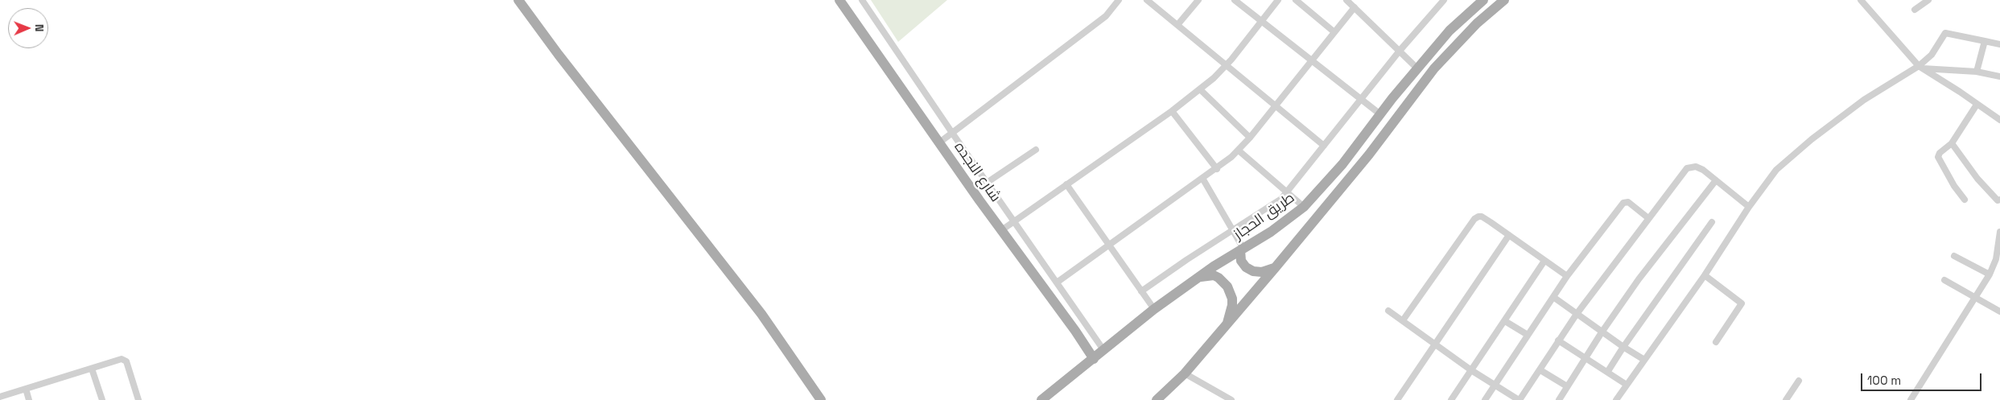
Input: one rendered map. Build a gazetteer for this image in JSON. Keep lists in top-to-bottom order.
{
  "streets": {
    "main road": ["شارع النجده", "طريق الحجاز"]
  },
  "crossings": [
    ["شارع النجده", "طريق الحجاز"]
  ],
  "scale_bar": "100 m",
  "north": "right"
}
